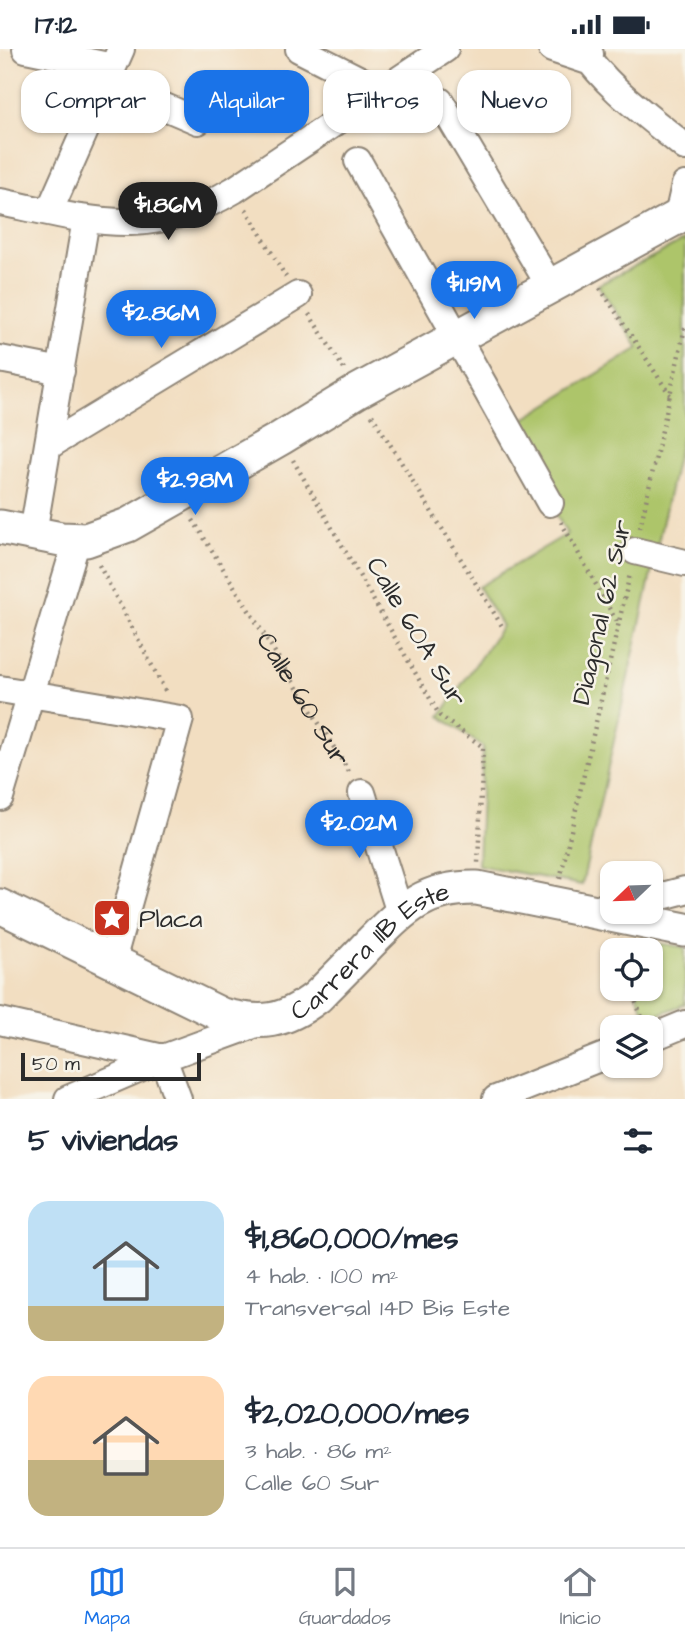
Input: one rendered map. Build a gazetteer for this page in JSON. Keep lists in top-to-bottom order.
{
  "streets": {
    "street": ["Calle 60 Sur", "Carrera 11B Este"],
    "path": ["Diagonal 62 Sur", "Calle 60A Sur"]
  },
  "crossings": [
    ["Diagonal 62 Sur", "Carrera 11B Este"],
    ["Calle 60A Sur", "Carrera 11B Este"],
    ["Calle 60 Sur", "Carrera 11B Este"]
  ],
  "places": {
    "place": ["Placa"]
  },
  "scale_bar": "50 m",
  "north": "bottom left",
  "page": {
    "status": "17:12",
    "chip": [
      "Comprar",
      "Alquilar",
      "Filtros",
      "Nuevo"
    ],
    "price": [
      "$1.86M",
      "$1.19M",
      "$2.86M",
      "$2.98M",
      "$2.02M"
    ],
    "scale": "50 m",
    "heading": "5 viviendas",
    "list": [
      {
        "name": "$1,860,000/mes",
        "note": "4 hab. · 100 m² · Transversal 14D Bis Este"
      },
      {
        "name": "$2,020,000/mes",
        "note": "3 hab. · 86 m² · Calle 60 Sur"
      }
    ],
    "tabs": ["Mapa", "Guardados", "Inicio"]
  }
}
